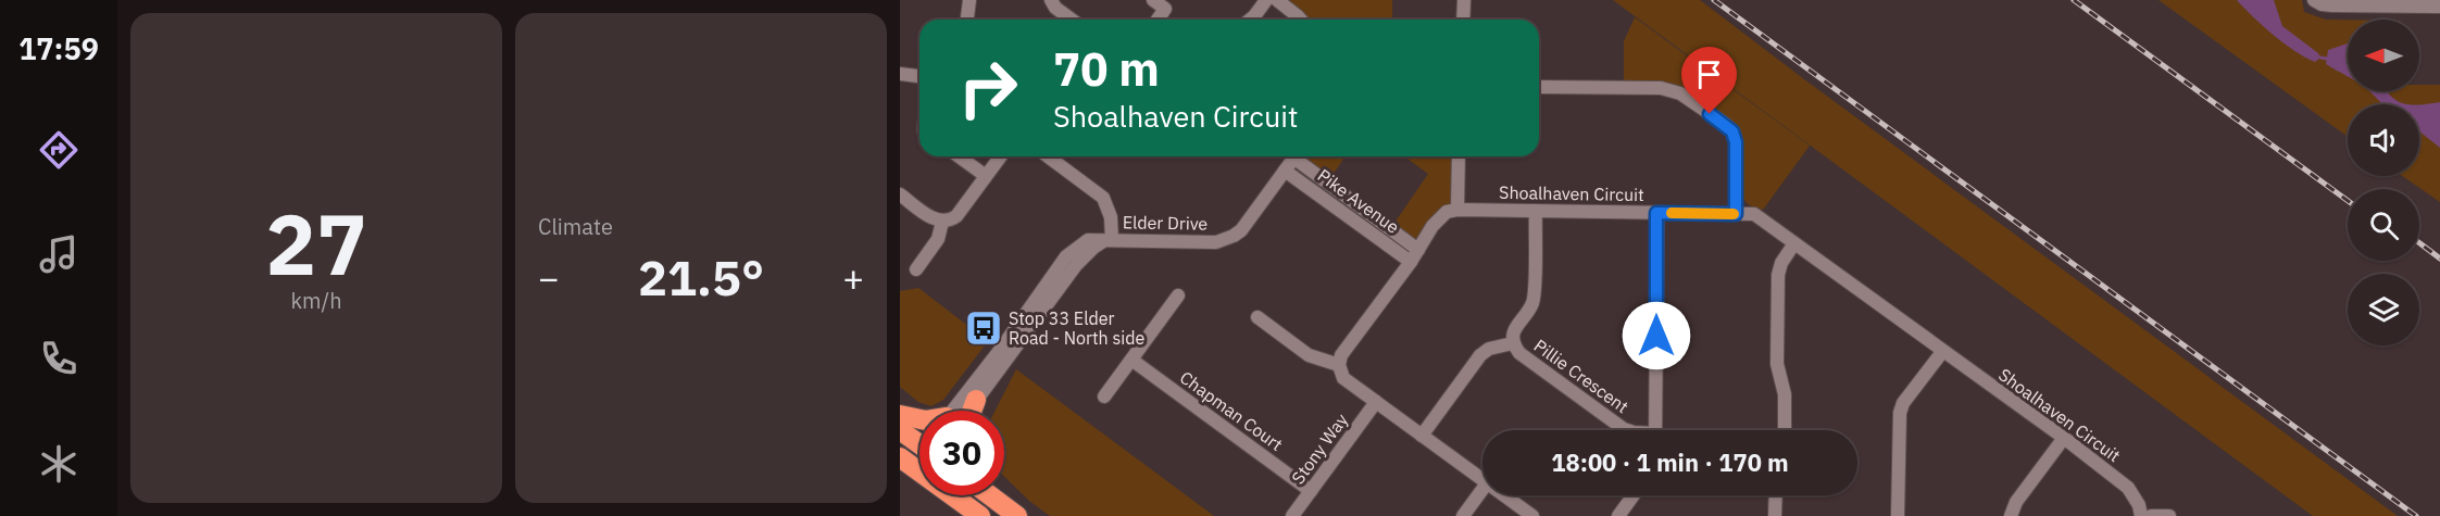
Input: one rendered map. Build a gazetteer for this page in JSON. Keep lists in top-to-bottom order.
{
  "streets": {
    "street": [
      "Shoalhaven Circuit",
      "Pike Avenue",
      "Elder Drive",
      "Pillie Crescent",
      "Chapman Court",
      "Stony Way"
    ]
  },
  "crossings": [
    ["Shoalhaven Circuit", "Pillie Crescent"],
    ["Pike Avenue", "Elder Drive"],
    ["Chapman Court", "Stony Way"]
  ],
  "places": {
    "bus stop": ["Stop 33 Elder Road - North side"]
  },
  "north": "left",
  "page": {
    "tabs": "17:59",
    "tile": [
      ["27", "km/h"],
      "Climate"
    ],
    "turn": ["70 m", "Shoalhaven Circuit"],
    "heat": ["−", "21.5°", "+"],
    "limit": "30",
    "trip": "18:00 · 1 min · 170 m"
  }
}
